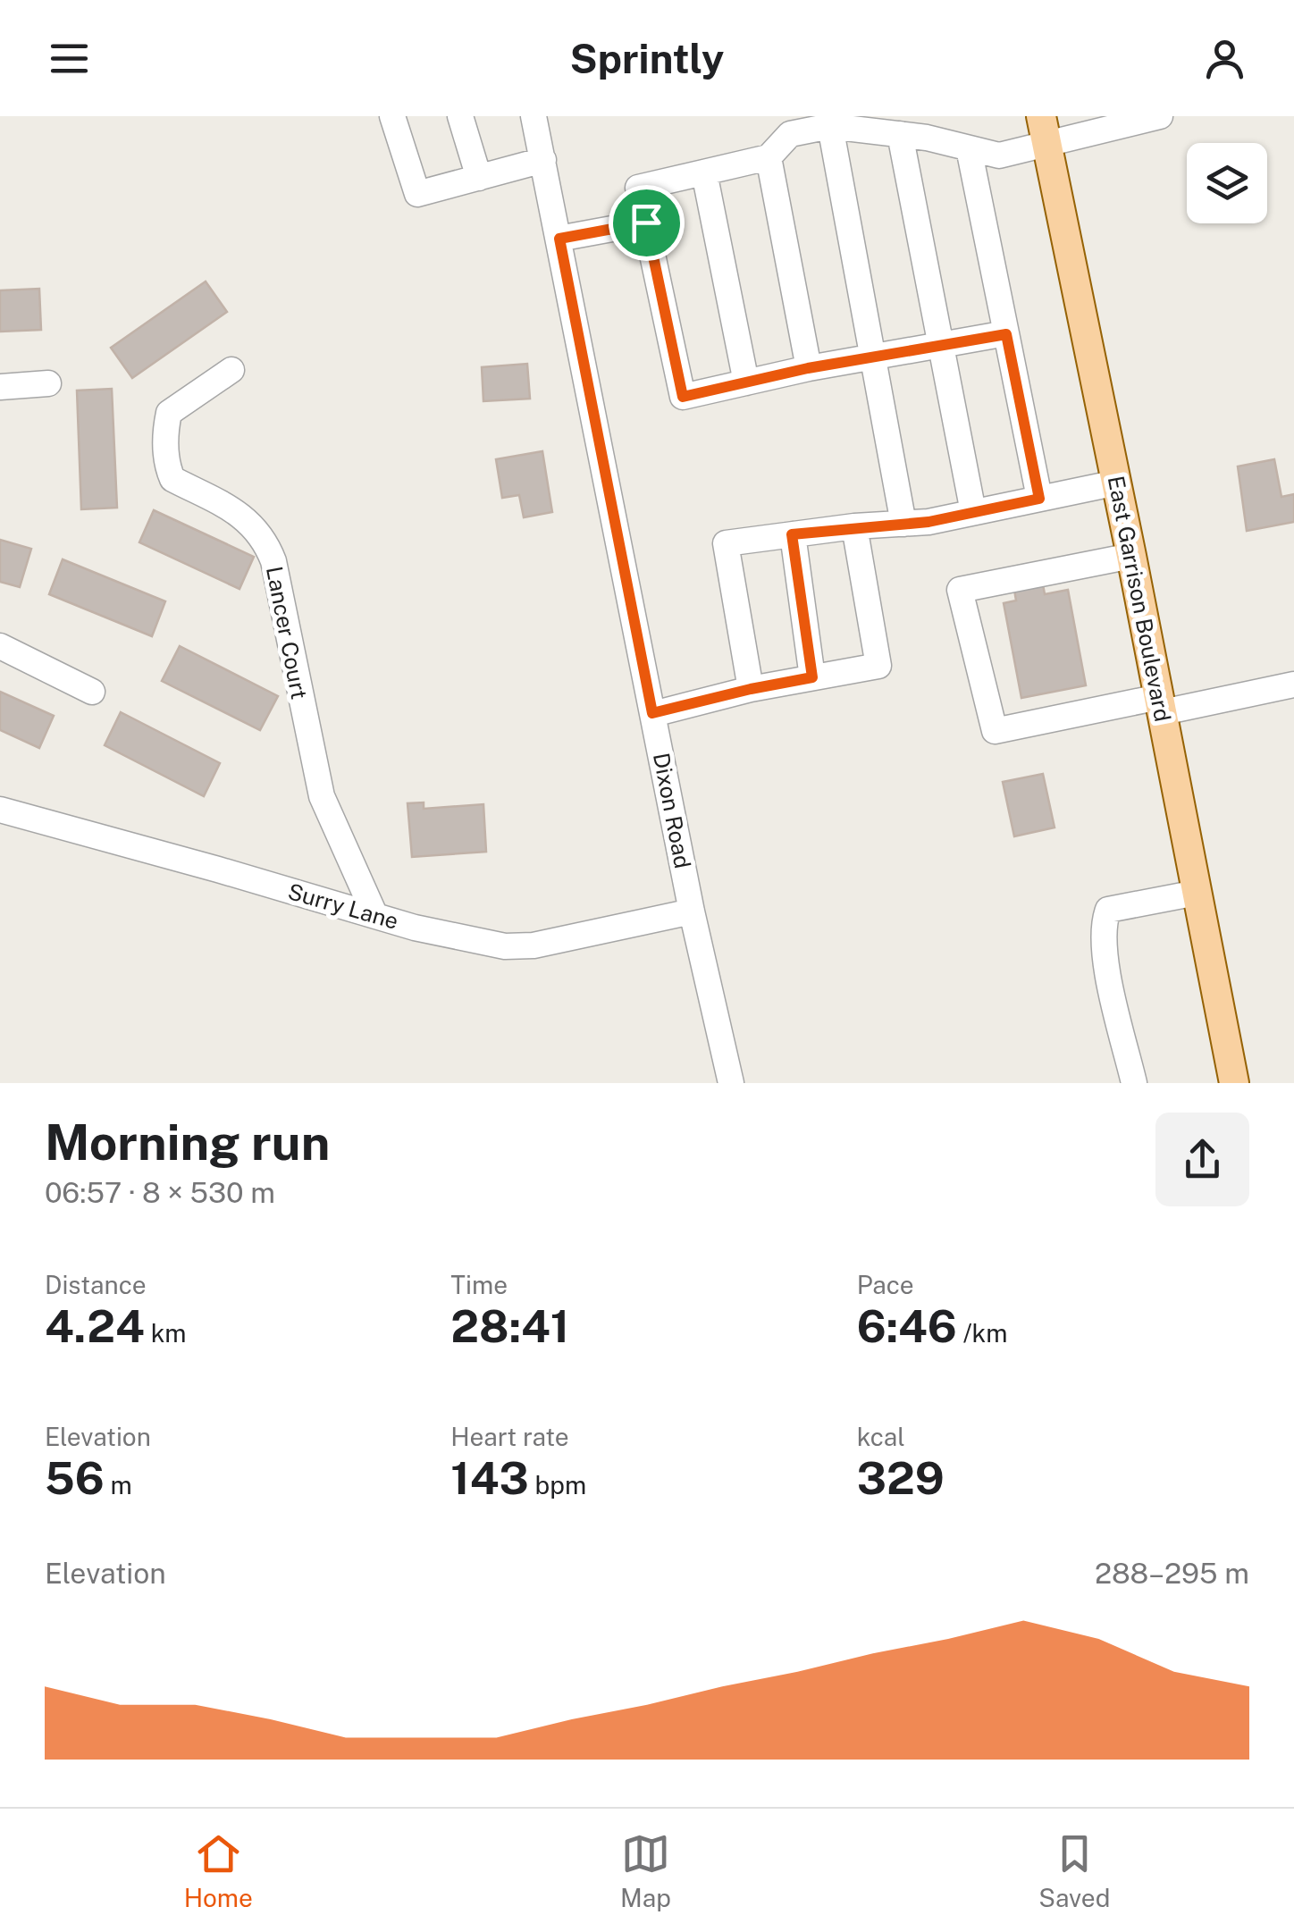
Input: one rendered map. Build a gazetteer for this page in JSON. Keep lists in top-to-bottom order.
{
  "streets": {
    "main road": ["East Garrison Boulevard"],
    "street": ["Lancer Court", "Dixon Road", "Surry Lane"]
  },
  "crossings": [
    ["Lancer Court", "Surry Lane"],
    ["Dixon Road", "Surry Lane"]
  ],
  "page": {
    "header": "Sprintly",
    "heading": ["Morning run", "06:57 · 8 × 530 m"],
    "stats": [
      ["Distance", "4.24 km"],
      ["Time", "28:41"],
      ["Pace", "6:46 /km"],
      ["Elevation", "56 m"],
      ["Heart rate", "143 bpm"],
      ["kcal", "329"]
    ],
    "chart": ["Elevation", "288–295 m"],
    "tabs": ["Home", "Map", "Saved"]
  }
}
